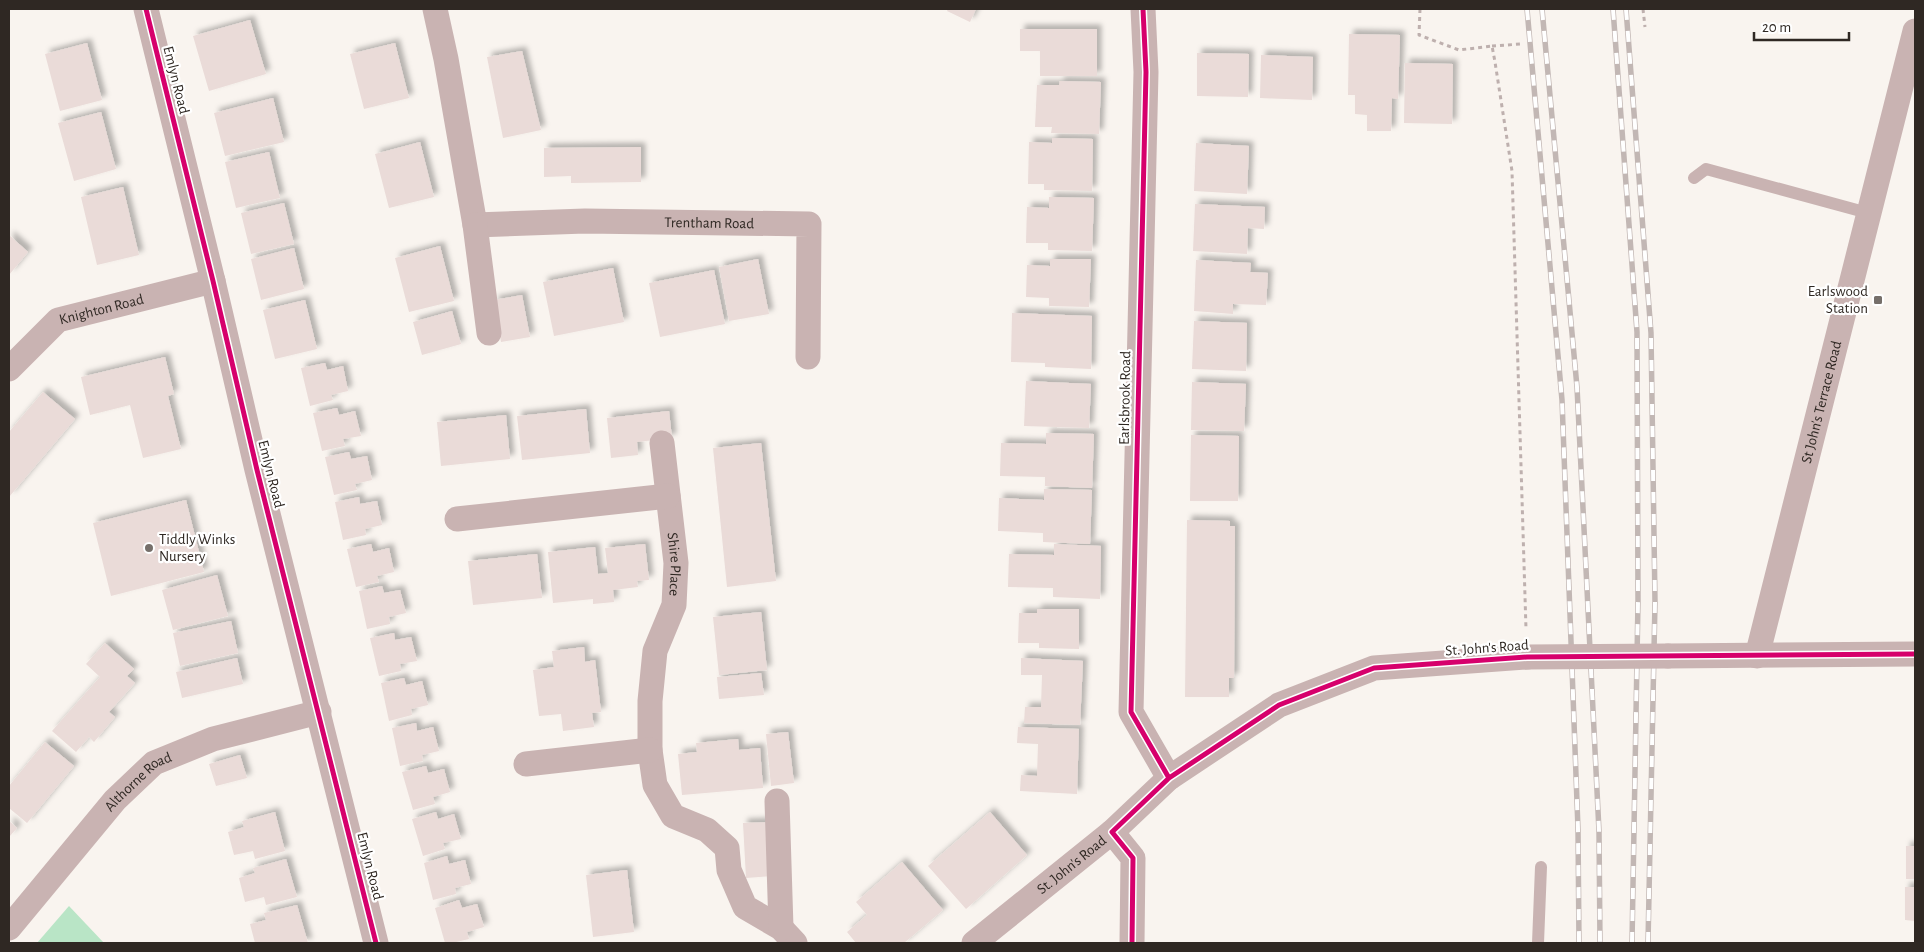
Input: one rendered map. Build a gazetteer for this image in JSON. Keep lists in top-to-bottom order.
{
  "streets": {
    "street": [
      "Emlyn Road",
      "Trentham Road",
      "Knighton Road",
      "Earlsbrook Road",
      "St John's Terrace Road",
      "Shire Place",
      "St. John's Road",
      "Althorne Road"
    ]
  },
  "crossings": [
    ["Emlyn Road", "Knighton Road"],
    ["Emlyn Road", "Althorne Road"],
    ["Earlsbrook Road", "St. John's Road"],
    ["St John's Terrace Road", "St. John's Road"]
  ],
  "places": {
    "transit": ["Earlswood Station"],
    "other": ["Tiddly Winks Nursery"]
  },
  "scale_bar": "20 m"
}
